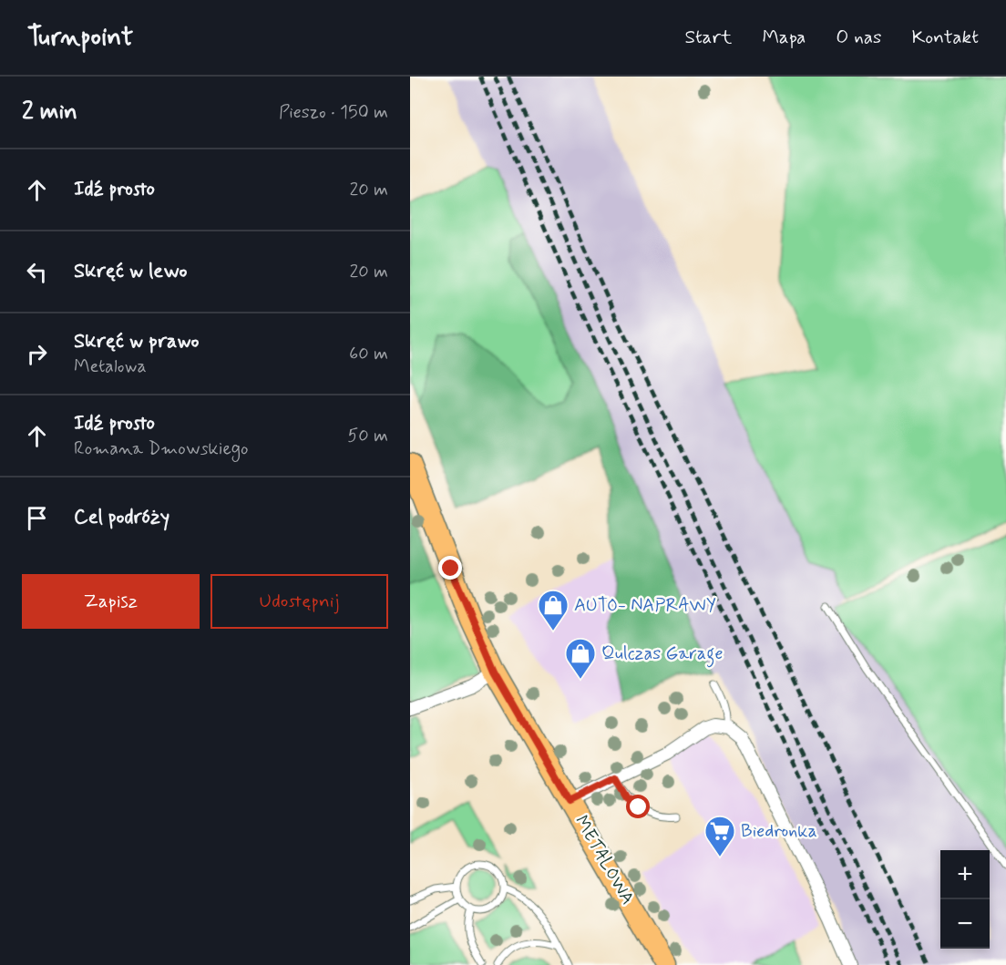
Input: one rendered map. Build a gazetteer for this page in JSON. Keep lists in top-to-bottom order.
{
  "streets": {
    "main road": ["METALOWA"]
  },
  "places": {
    "shop": ["AUTO- NAPRAWY", "Qulczas Garage"],
    "supermarket": ["Biedronka"]
  },
  "page": {
    "header": "Turnpoint",
    "nav": [
      "Start",
      "Mapa",
      "O nas",
      "Kontakt"
    ],
    "heading": ["2 min", "Pieszo · 150 m"],
    "list": [
      ["Idź prosto", "20 m"],
      ["Skręć w lewo", "20 m"],
      ["Skręć w prawo", "Metalowa", "60 m"],
      ["Idź prosto", "Romana Dmowskiego", "50 m"],
      "Cel podróży"
    ],
    "buttons": ["Zapisz", "Udostępnij"],
    "map_buttons": ["+", "−"]
  }
}
